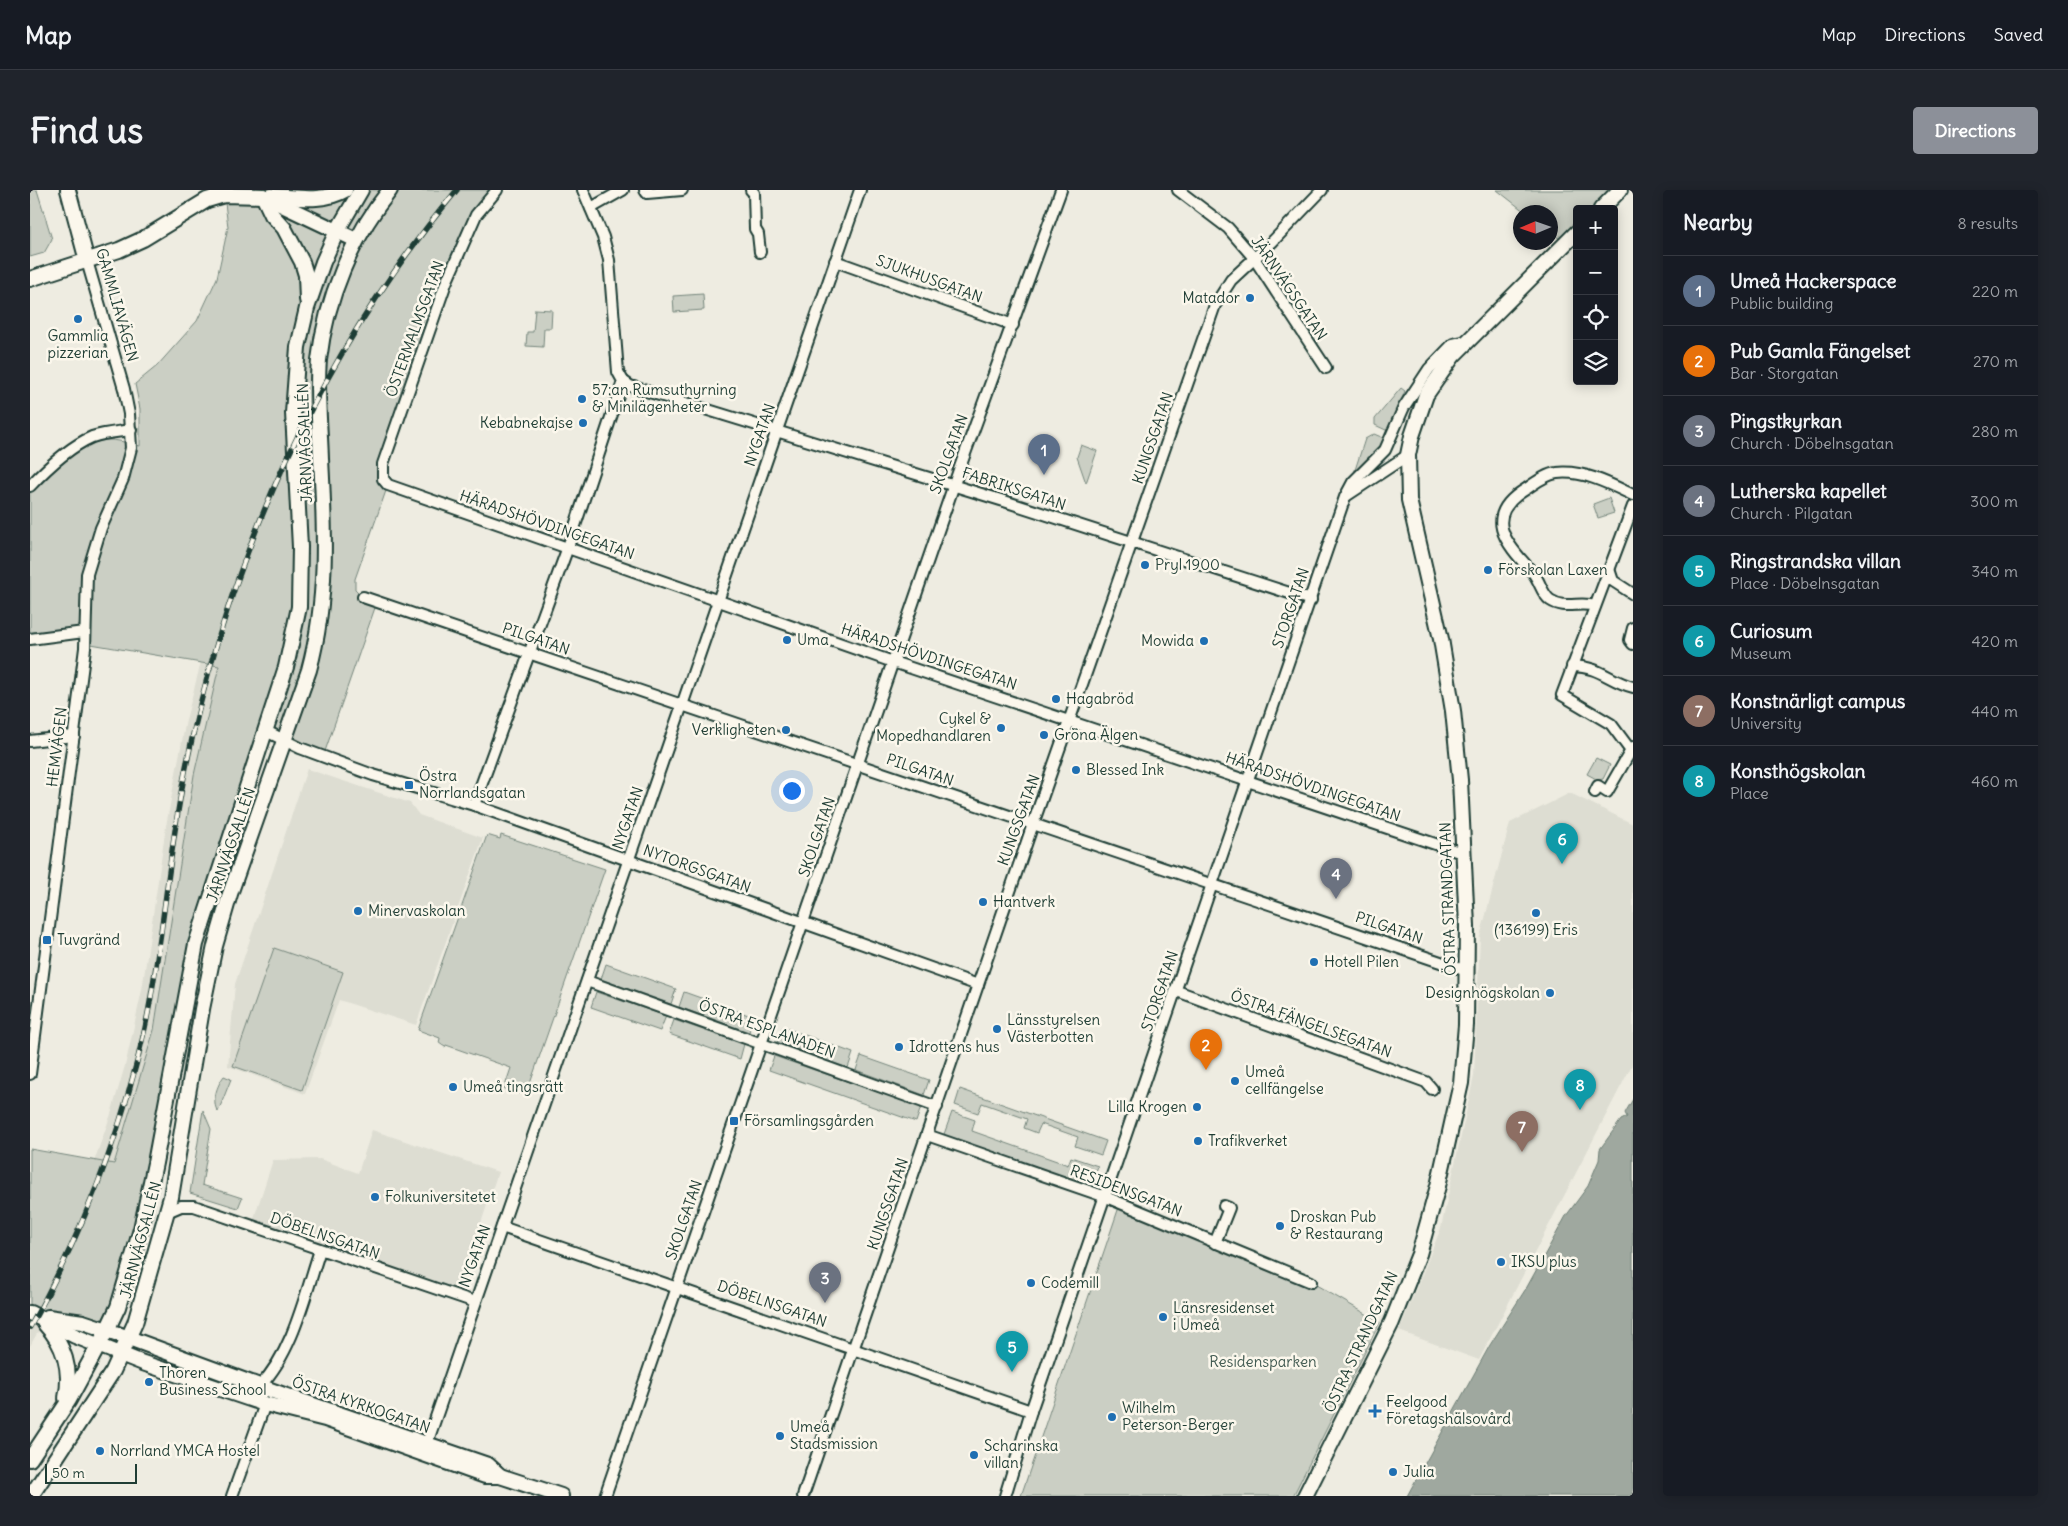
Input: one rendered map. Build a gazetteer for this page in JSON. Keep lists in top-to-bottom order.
{
  "streets": {
    "main road": [
      "GAMMLIAVÄGEN",
      "JÄRNVÄGSALLÉN",
      "STORGATAN",
      "ÖSTRA STRANDGATAN",
      "ÖSTRA KYRKOGATAN"
    ],
    "street": [
      "SJUKHUSGATAN",
      "JÄRNVÄGSGATAN",
      "ÖSTERMALMSGATAN",
      "NYGATAN",
      "KUNGSGATAN",
      "SKOLGATAN",
      "FABRIKSGATAN",
      "HÄRADSHÖVDINGEGATAN",
      "PILGATAN",
      "HEMVÄGEN",
      "NYTORGSGATAN",
      "ÖSTRA FÄNGELSEGATAN",
      "ÖSTRA ESPLANADEN",
      "RESIDENSGATAN",
      "DÖBELNSGATAN"
    ]
  },
  "crossings": [
    ["SJUKHUSGATAN", "NYGATAN"],
    ["SJUKHUSGATAN", "SKOLGATAN"],
    ["JÄRNVÄGSGATAN", "KUNGSGATAN"],
    ["GAMMLIAVÄGEN", "HEMVÄGEN"],
    ["ÖSTERMALMSGATAN", "HÄRADSHÖVDINGEGATAN"],
    ["NYGATAN", "FABRIKSGATAN"],
    ["NYGATAN", "HÄRADSHÖVDINGEGATAN"],
    ["NYGATAN", "PILGATAN"],
    ["NYGATAN", "NYTORGSGATAN"],
    ["NYGATAN", "ÖSTRA ESPLANADEN"],
    ["NYGATAN", "DÖBELNSGATAN"],
    ["NYGATAN", "ÖSTRA KYRKOGATAN"],
    ["KUNGSGATAN", "FABRIKSGATAN"],
    ["KUNGSGATAN", "HÄRADSHÖVDINGEGATAN"],
    ["KUNGSGATAN", "PILGATAN"],
    ["KUNGSGATAN", "NYTORGSGATAN"],
    ["KUNGSGATAN", "ÖSTRA ESPLANADEN"],
    ["KUNGSGATAN", "RESIDENSGATAN"],
    ["KUNGSGATAN", "DÖBELNSGATAN"],
    ["JÄRNVÄGSALLÉN", "NYTORGSGATAN"],
    ["JÄRNVÄGSALLÉN", "DÖBELNSGATAN"],
    ["JÄRNVÄGSALLÉN", "ÖSTRA KYRKOGATAN"],
    ["SKOLGATAN", "FABRIKSGATAN"],
    ["SKOLGATAN", "HÄRADSHÖVDINGEGATAN"],
    ["SKOLGATAN", "PILGATAN"],
    ["SKOLGATAN", "NYTORGSGATAN"],
    ["SKOLGATAN", "ÖSTRA ESPLANADEN"],
    ["SKOLGATAN", "DÖBELNSGATAN"],
    ["FABRIKSGATAN", "STORGATAN"],
    ["HÄRADSHÖVDINGEGATAN", "STORGATAN"],
    ["HÄRADSHÖVDINGEGATAN", "ÖSTRA STRANDGATAN"],
    ["STORGATAN", "PILGATAN"],
    ["STORGATAN", "ÖSTRA STRANDGATAN"],
    ["STORGATAN", "ÖSTRA FÄNGELSEGATAN"],
    ["STORGATAN", "RESIDENSGATAN"],
    ["STORGATAN", "DÖBELNSGATAN"],
    ["PILGATAN", "ÖSTRA STRANDGATAN"]
  ],
  "parks": ["Residensparken"],
  "places": {
    "other": [
      "Matador",
      "Gammlia pizzerian",
      "57:an Rumsuthyrning & Minilägenheter",
      "Kebabnekajse",
      "Pryl 1900",
      "Förskolan Laxen",
      "Uma",
      "Mowida",
      "Hagabröd",
      "Cykel & Mopedhandlaren",
      "Verkligheten",
      "Gröna Älgen",
      "Blessed Ink",
      "Hantverk",
      "Minervaskolan",
      "(136199) Eris",
      "Hotell Pilen",
      "Designhögskolan",
      "Länsstyrelsen Västerbotten",
      "Idrottens hus",
      "Umeå cellfängelse",
      "Umeå tingsrätt",
      "Lilla Krogen",
      "Trafikverket",
      "Folkuniversitetet",
      "Droskan Pub & Restaurang",
      "IKSU plus",
      "Codemill",
      "Länsresidenset i Umeå",
      "Thoren Business School",
      "Wilhelm Peterson-Berger",
      "Umeå Stadsmission",
      "Norrland YMCA Hostel",
      "Scharinska villan",
      "Julia"
    ],
    "transit": ["Östra Norrlandsgatan", "Tuvgränd", "Församlingsgården"],
    "health": ["Feelgood Företagshälsovård"]
  },
  "scale_bar": "50 m",
  "north": "left",
  "page": {
    "header": "Map",
    "nav": ["Map", "Directions", "Saved"],
    "buttons": "Directions",
    "title": "Find us",
    "heading": ["Nearby", "8 results"],
    "map_buttons": ["+", "−"],
    "list": [
      {
        "mark": "1",
        "name": "Umeå Hackerspace",
        "note": "Public building",
        "value": "220 m"
      },
      {
        "mark": "2",
        "name": "Pub Gamla Fängelset",
        "note": "Bar · Storgatan",
        "value": "270 m"
      },
      {
        "mark": "3",
        "name": "Pingstkyrkan",
        "note": "Church · Döbelnsgatan",
        "value": "280 m"
      },
      {
        "mark": "4",
        "name": "Lutherska kapellet",
        "note": "Church · Pilgatan",
        "value": "300 m"
      },
      {
        "mark": "5",
        "name": "Ringstrandska villan",
        "note": "Place · Döbelnsgatan",
        "value": "340 m"
      },
      {
        "mark": "6",
        "name": "Curiosum",
        "note": "Museum",
        "value": "420 m"
      },
      {
        "mark": "7",
        "name": "Konstnärligt campus",
        "note": "University",
        "value": "440 m"
      },
      {
        "mark": "8",
        "name": "Konsthögskolan",
        "note": "Place",
        "value": "460 m"
      }
    ],
    "pins": [
      "1",
      "6",
      "4",
      "2",
      "8",
      "7",
      "3",
      "5"
    ],
    "scale": "50 m"
  }
}
